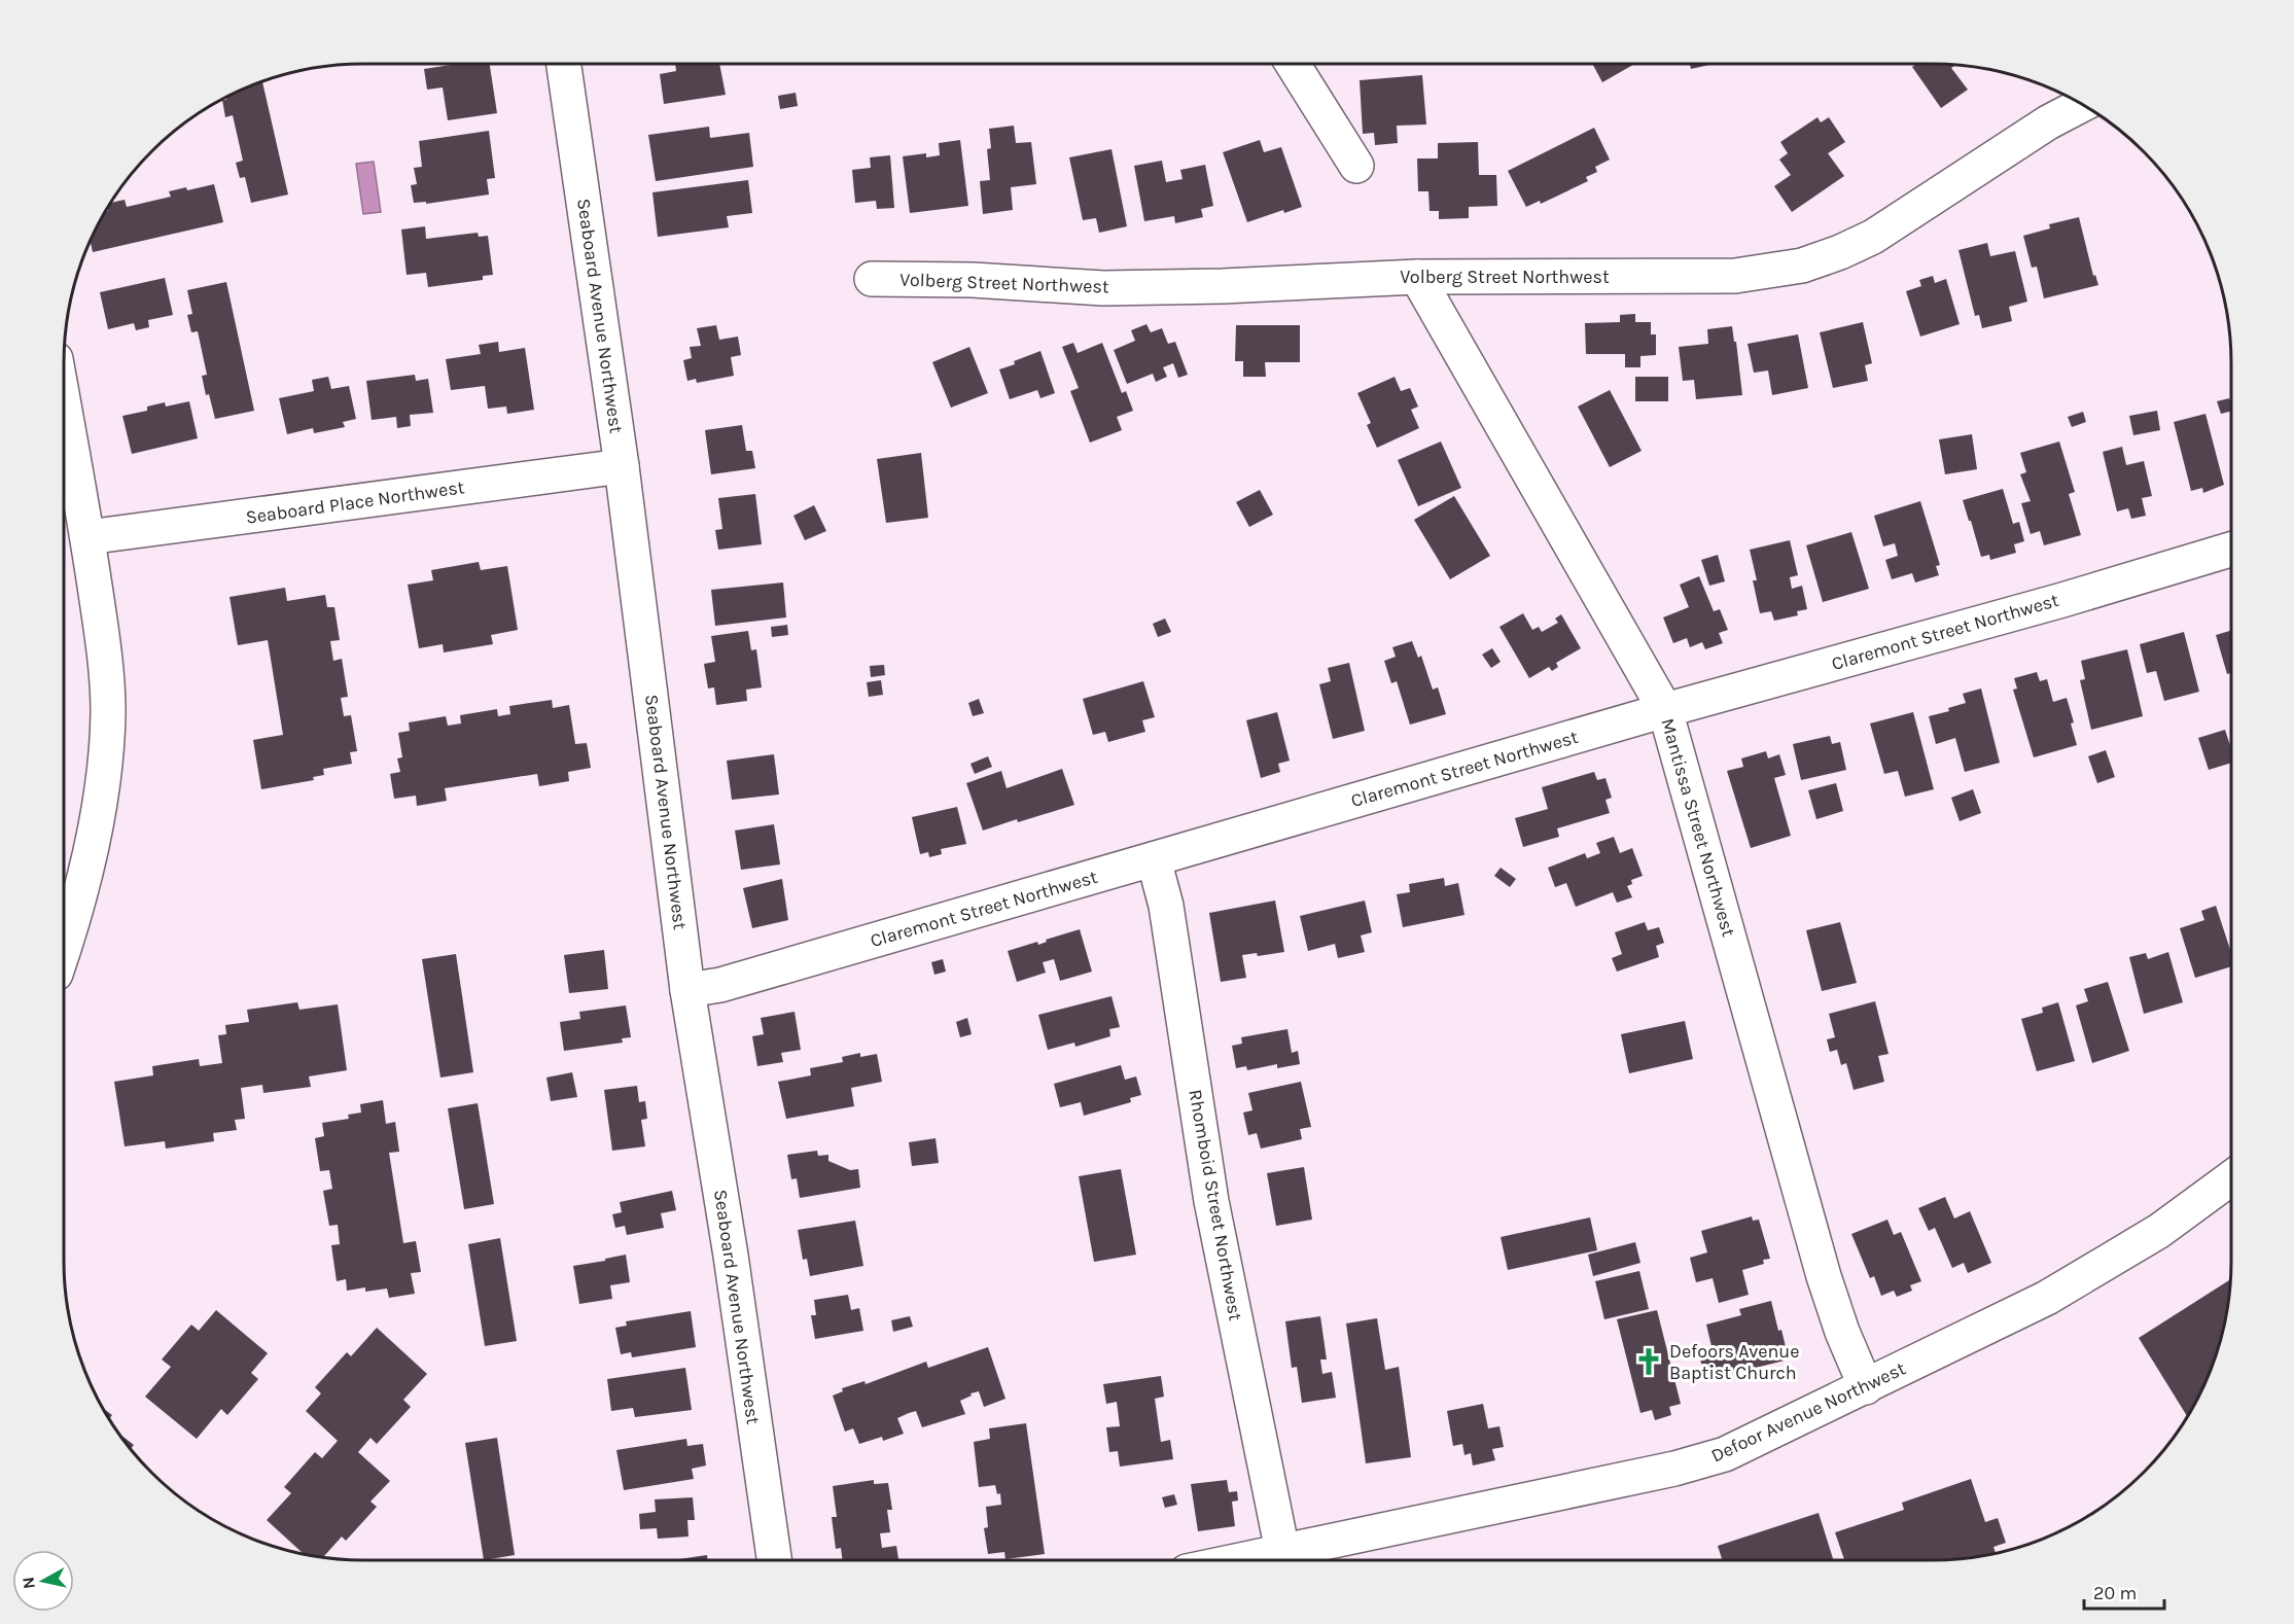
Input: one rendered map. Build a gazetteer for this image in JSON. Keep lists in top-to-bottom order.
{
  "streets": {
    "street": [
      "Volberg Street Northwest",
      "Seaboard Avenue Northwest",
      "Seaboard Place Northwest",
      "Claremont Street Northwest",
      "Mantissa Street Northwest",
      "Rhomboid Street Northwest",
      "Defoor Avenue Northwest"
    ]
  },
  "crossings": [
    ["Volberg Street Northwest", "Mantissa Street Northwest"],
    ["Seaboard Avenue Northwest", "Seaboard Place Northwest"],
    ["Seaboard Avenue Northwest", "Claremont Street Northwest"],
    ["Claremont Street Northwest", "Mantissa Street Northwest"],
    ["Claremont Street Northwest", "Rhomboid Street Northwest"],
    ["Mantissa Street Northwest", "Defoor Avenue Northwest"]
  ],
  "places": {
    "church": ["Defoors Avenue Baptist Church"]
  },
  "scale_bar": "20 m",
  "north": "left"
}
